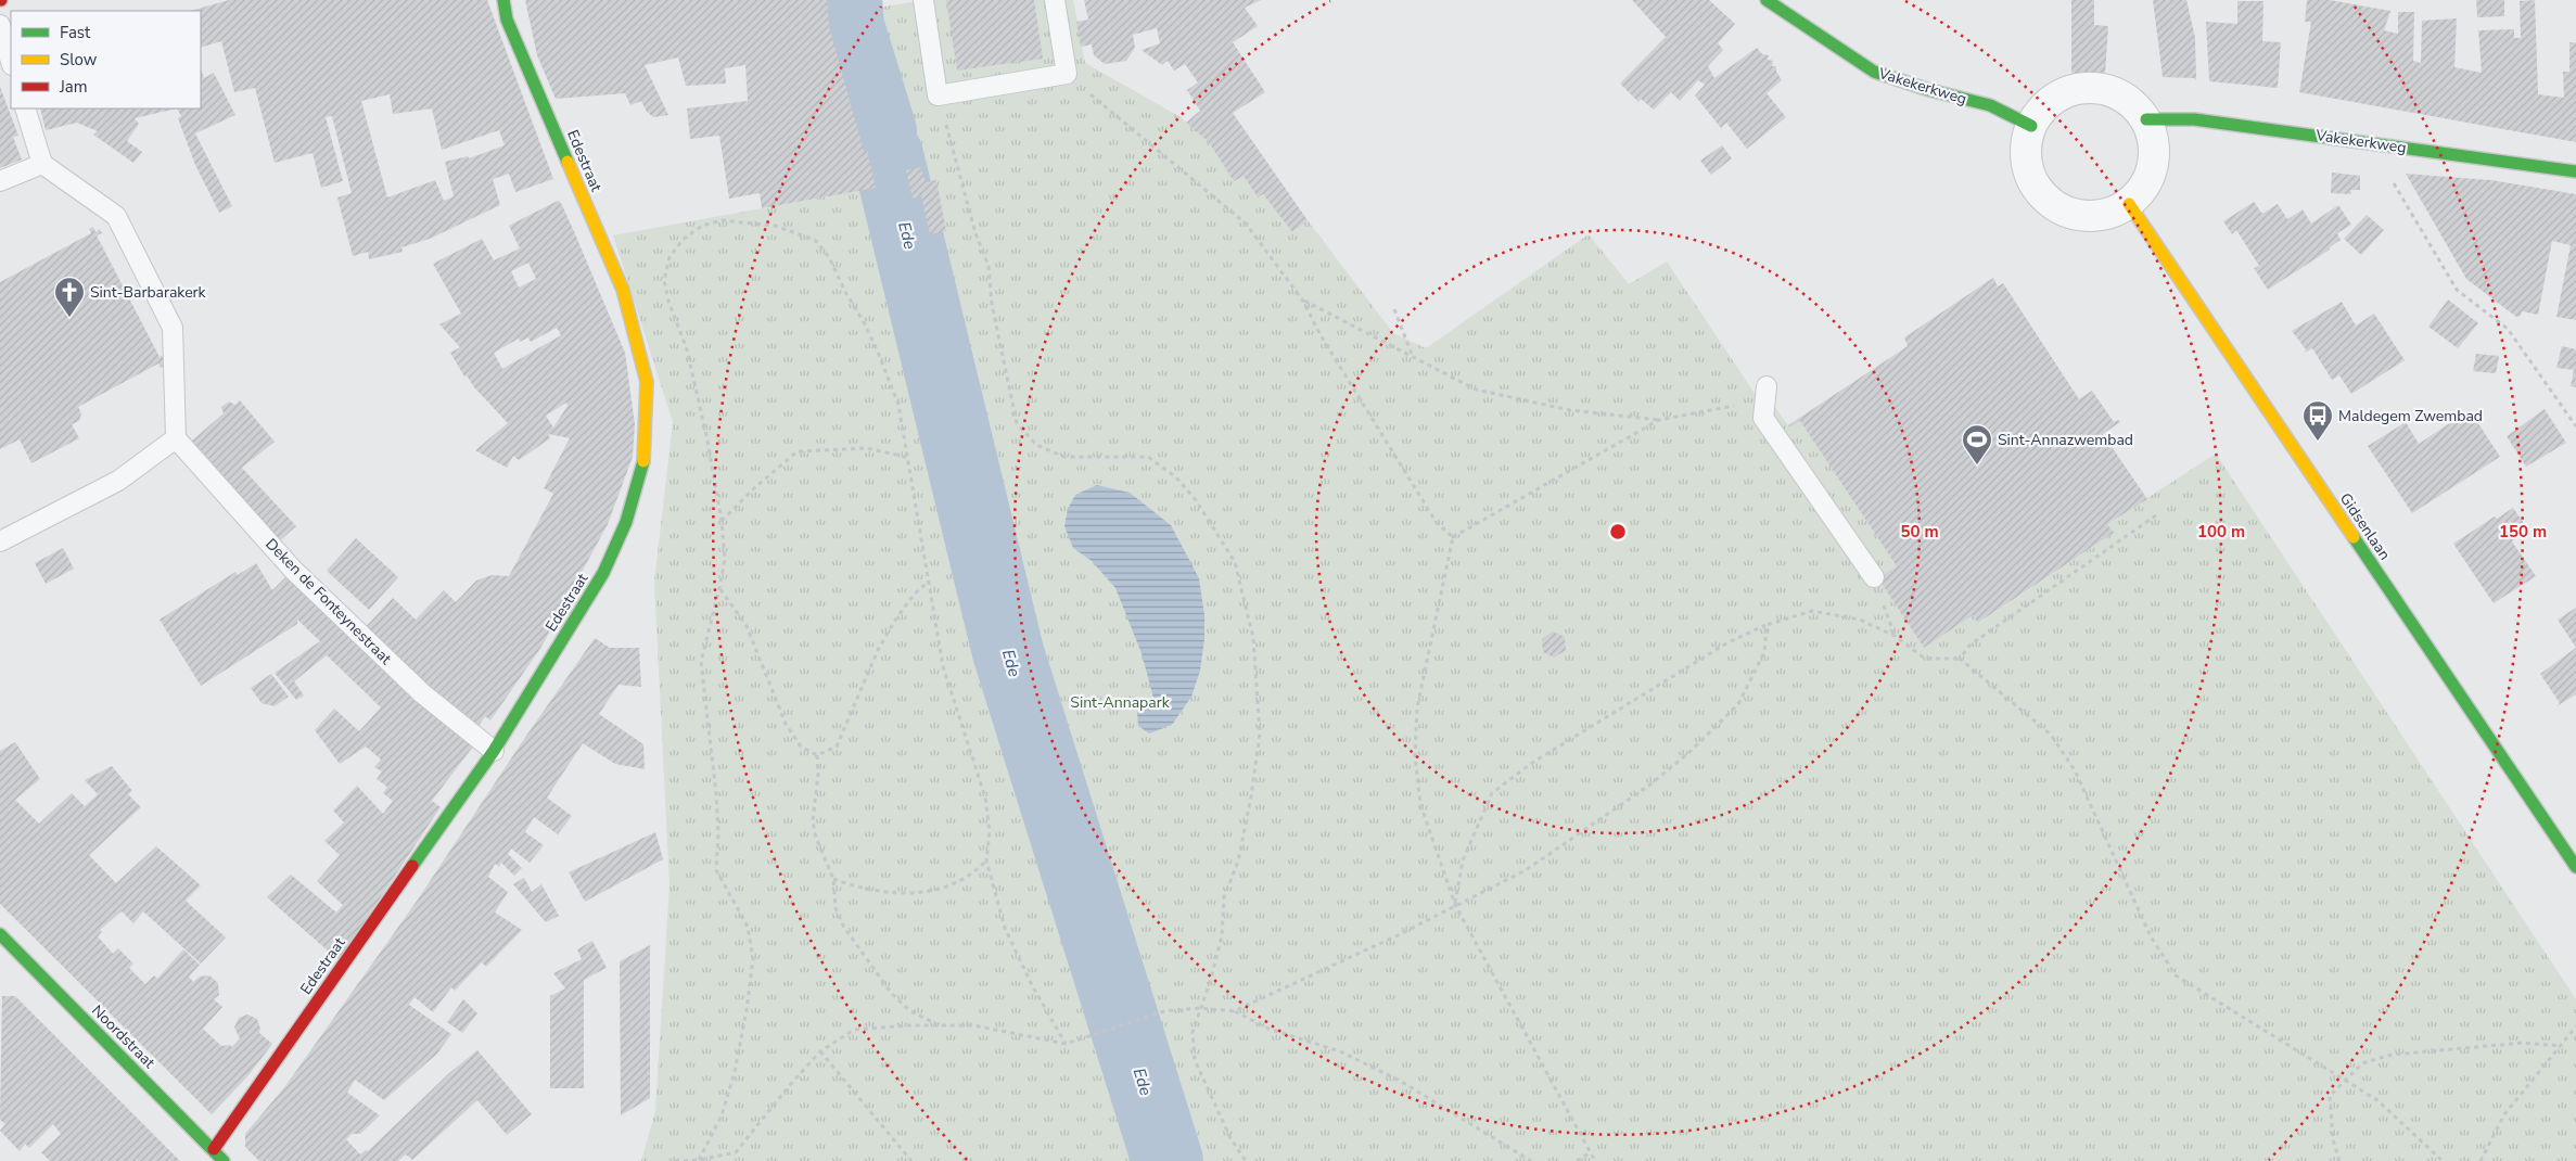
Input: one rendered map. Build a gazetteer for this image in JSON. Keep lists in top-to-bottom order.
{
  "streets": {
    "street": [
      "Vakekerkweg",
      "Edestraat",
      "Gidsenlaan",
      "Noordstraat"
    ],
    "lane": ["Deken de Fonteynestraat"]
  },
  "crossings": [
    ["Vakekerkweg", "Gidsenlaan"],
    ["Edestraat", "Deken de Fonteynestraat"],
    ["Edestraat", "Noordstraat"]
  ],
  "water": ["Ede"],
  "parks": ["Sint-Annapark"],
  "places": {
    "church": ["Sint-Barbarakerk"],
    "bus stop": ["Maldegem Zwembad"],
    "sports": ["Sint-Annazwembad"]
  },
  "legend": ["Fast", "Slow", "Jam"],
  "rings": ["50 m", "100 m", "150 m"]
}
